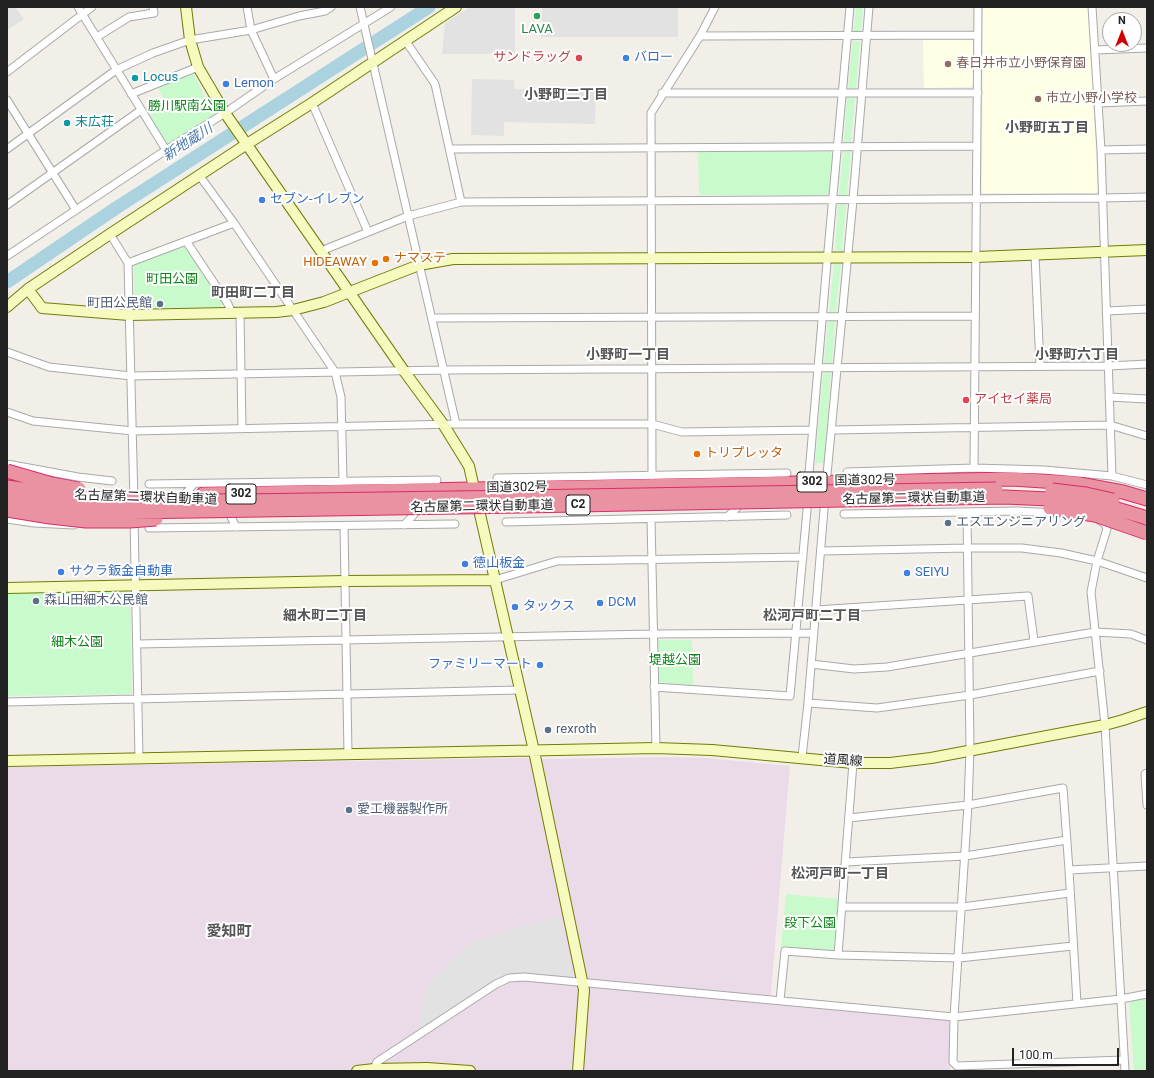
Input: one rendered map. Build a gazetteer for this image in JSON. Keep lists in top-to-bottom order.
{
  "streets": {
    "highway": [
      "国道302号",
      "302",
      "名古屋第二環状自動車道",
      "C2"
    ],
    "street": ["道風線"]
  },
  "districts": [
    "小野町二丁目",
    "小野町五丁目",
    "町田町二丁目",
    "小野町一丁目",
    "小野町六丁目",
    "細木町二丁目",
    "松河戸町二丁目",
    "松河戸町一丁目",
    "愛知町"
  ],
  "water": ["新地蔵川"],
  "parks": [
    "勝川駅南公園",
    "町田公園",
    "細木公園",
    "堤越公園",
    "段下公園"
  ],
  "places": [
    "LAVA",
    "サンドラッグ",
    "バロー",
    "春日井市立小野保育園",
    "Locus",
    "Lemon",
    "市立小野小学校",
    "末広荘",
    "セブン-イレブン",
    "ナマステ",
    "HIDEAWAY",
    "町田公民館",
    "アイセイ薬局",
    "トリプレッタ",
    "エスエンジニアリング",
    "徳山板金",
    "サクラ鈑金自動車",
    "SEIYU",
    "森山田細木公民館",
    "DCM",
    "タックス",
    "ファミリーマート",
    "rexroth",
    "愛工機器製作所"
  ],
  "scale_bar": "100 m",
  "north": "top"
}
